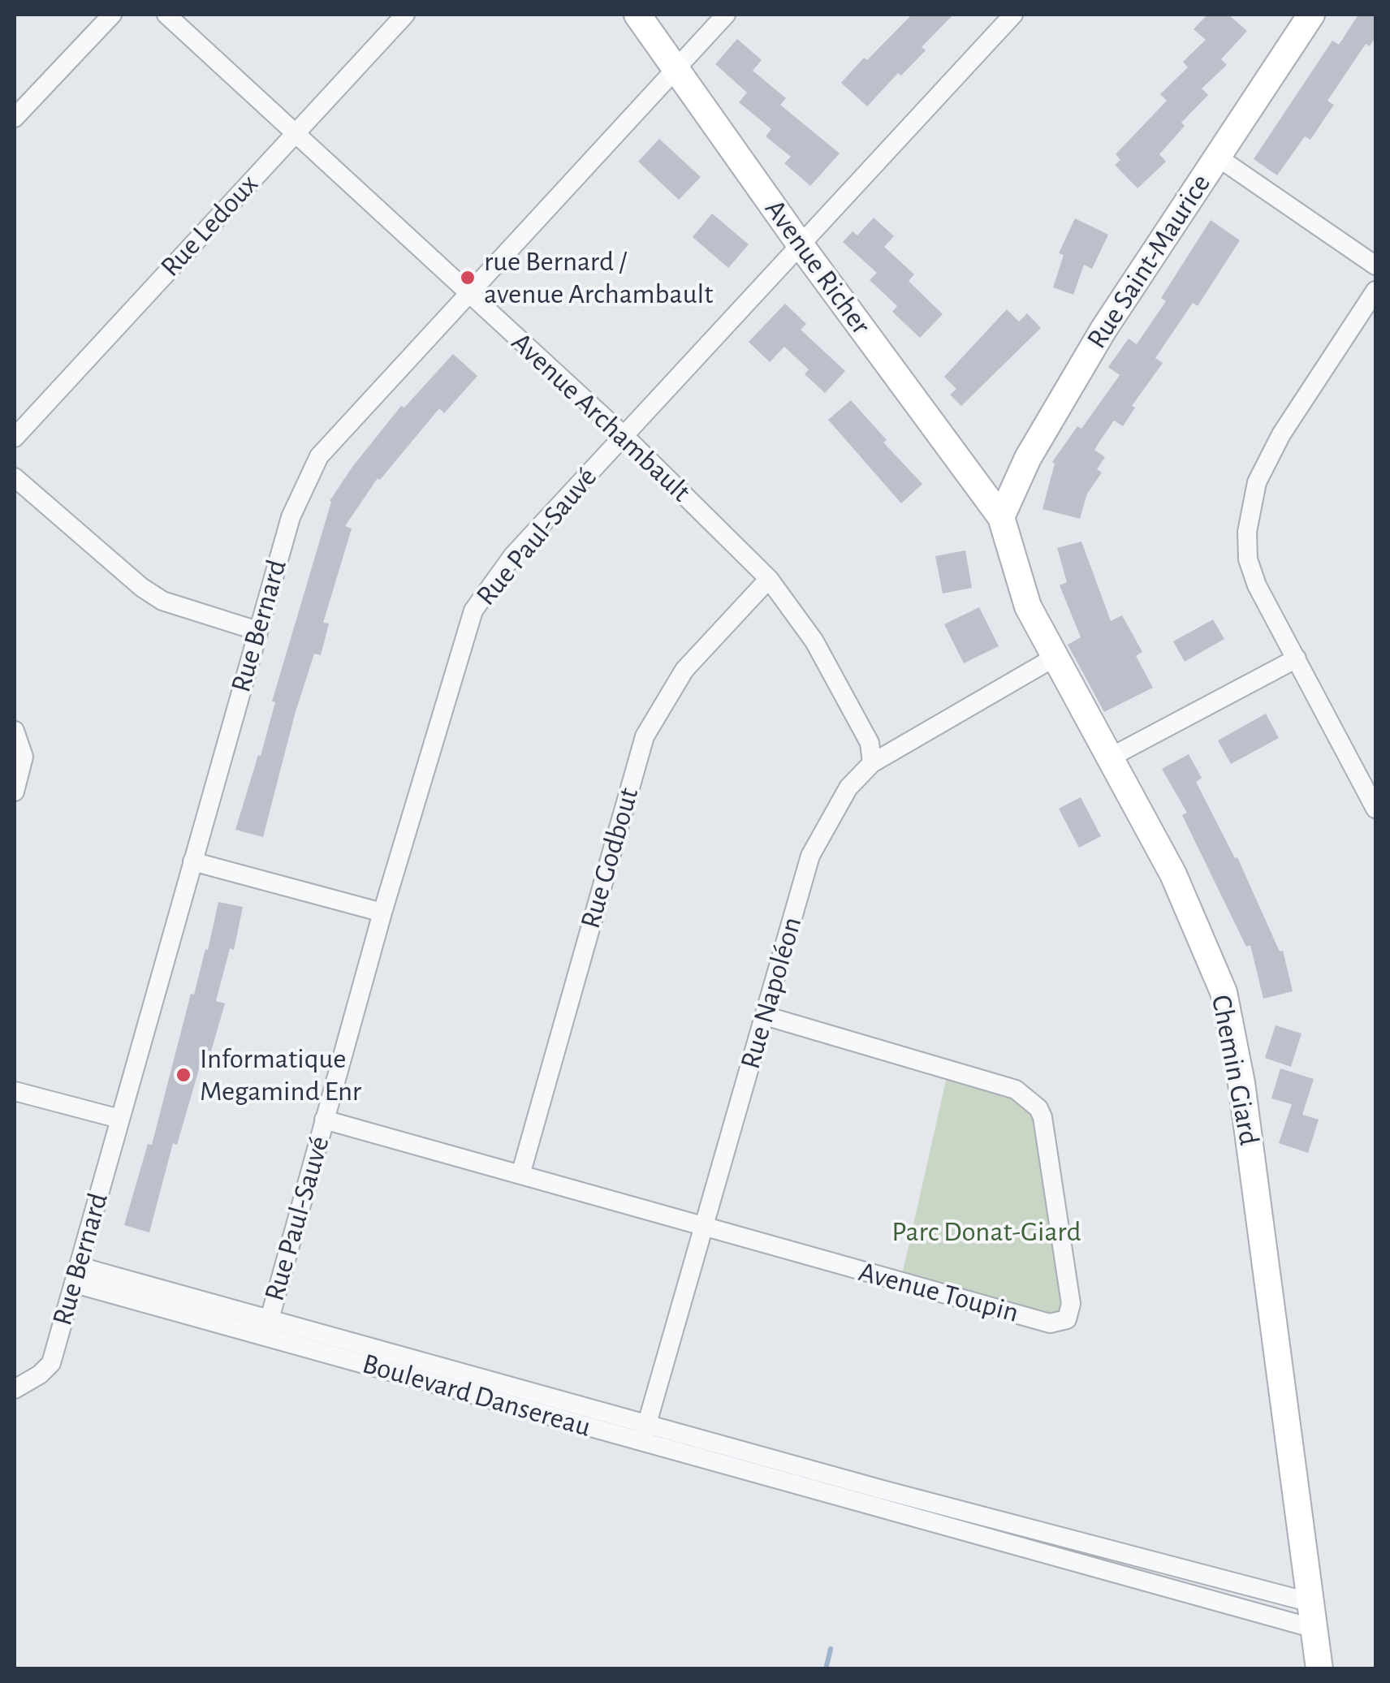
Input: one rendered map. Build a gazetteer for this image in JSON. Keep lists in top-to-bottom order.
{
  "streets": {
    "street": [
      "Rue Ledoux",
      "Rue Saint-Maurice",
      "Avenue Richer",
      "Avenue Archambault",
      "Rue Paul-Sauvé",
      "Rue Bernard",
      "Rue Godbout",
      "Rue Napoléon",
      "Chemin Giard",
      "Avenue Toupin",
      "Boulevard Dansereau"
    ]
  },
  "crossings": [
    ["Rue Ledoux", "Avenue Archambault"],
    ["Rue Saint-Maurice", "Avenue Richer"],
    ["Rue Saint-Maurice", "Chemin Giard"],
    ["Avenue Richer", "Rue Paul-Sauvé"],
    ["Avenue Richer", "Rue Bernard"],
    ["Avenue Richer", "Chemin Giard"],
    ["Avenue Archambault", "Rue Paul-Sauvé"],
    ["Avenue Archambault", "Rue Bernard"],
    ["Avenue Archambault", "Rue Godbout"],
    ["Avenue Archambault", "Rue Napoléon"],
    ["Rue Paul-Sauvé", "Avenue Toupin"],
    ["Rue Paul-Sauvé", "Boulevard Dansereau"],
    ["Rue Bernard", "Boulevard Dansereau"],
    ["Rue Godbout", "Avenue Toupin"],
    ["Rue Napoléon", "Chemin Giard"],
    ["Rue Napoléon", "Avenue Toupin"],
    ["Rue Napoléon", "Boulevard Dansereau"],
    ["Chemin Giard", "Boulevard Dansereau"]
  ],
  "parks": ["Parc Donat-Giard"],
  "places": ["rue Bernard / avenue Archambault", "Informatique Megamind Enr"]
}
